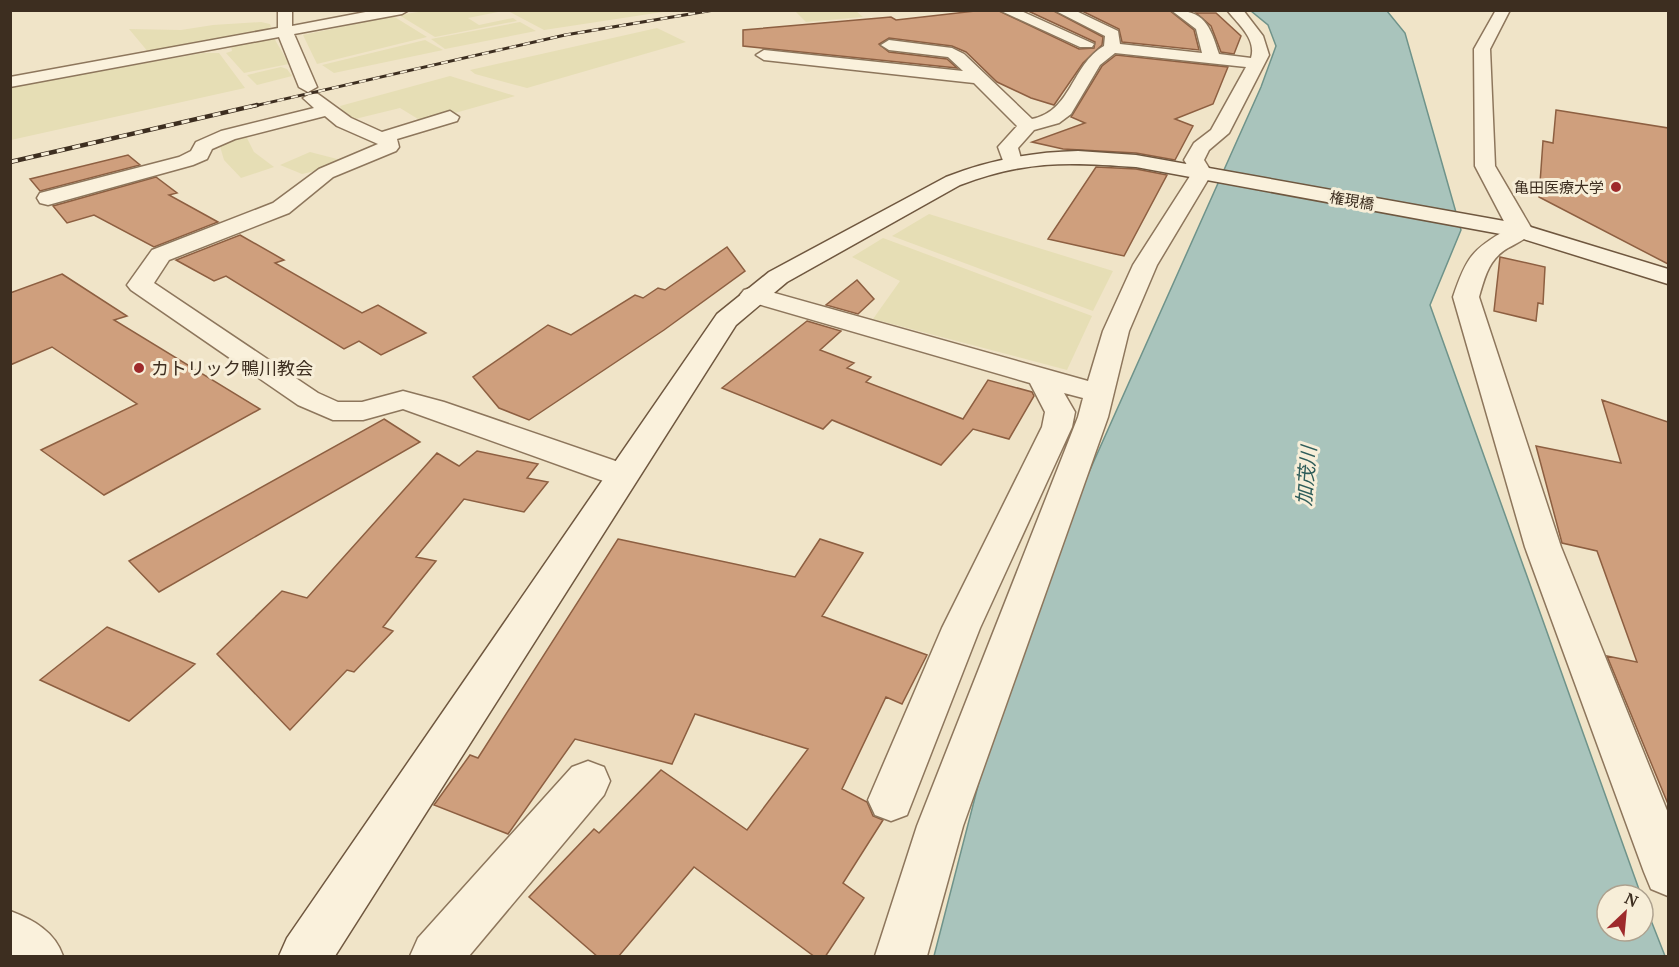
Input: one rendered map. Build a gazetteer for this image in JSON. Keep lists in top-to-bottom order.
{
  "streets": {
    "street": ["権現橋"]
  },
  "water": ["加茂川"],
  "places": ["亀田医療大学", "カトリック鴨川教会"],
  "north": "top right"
}
